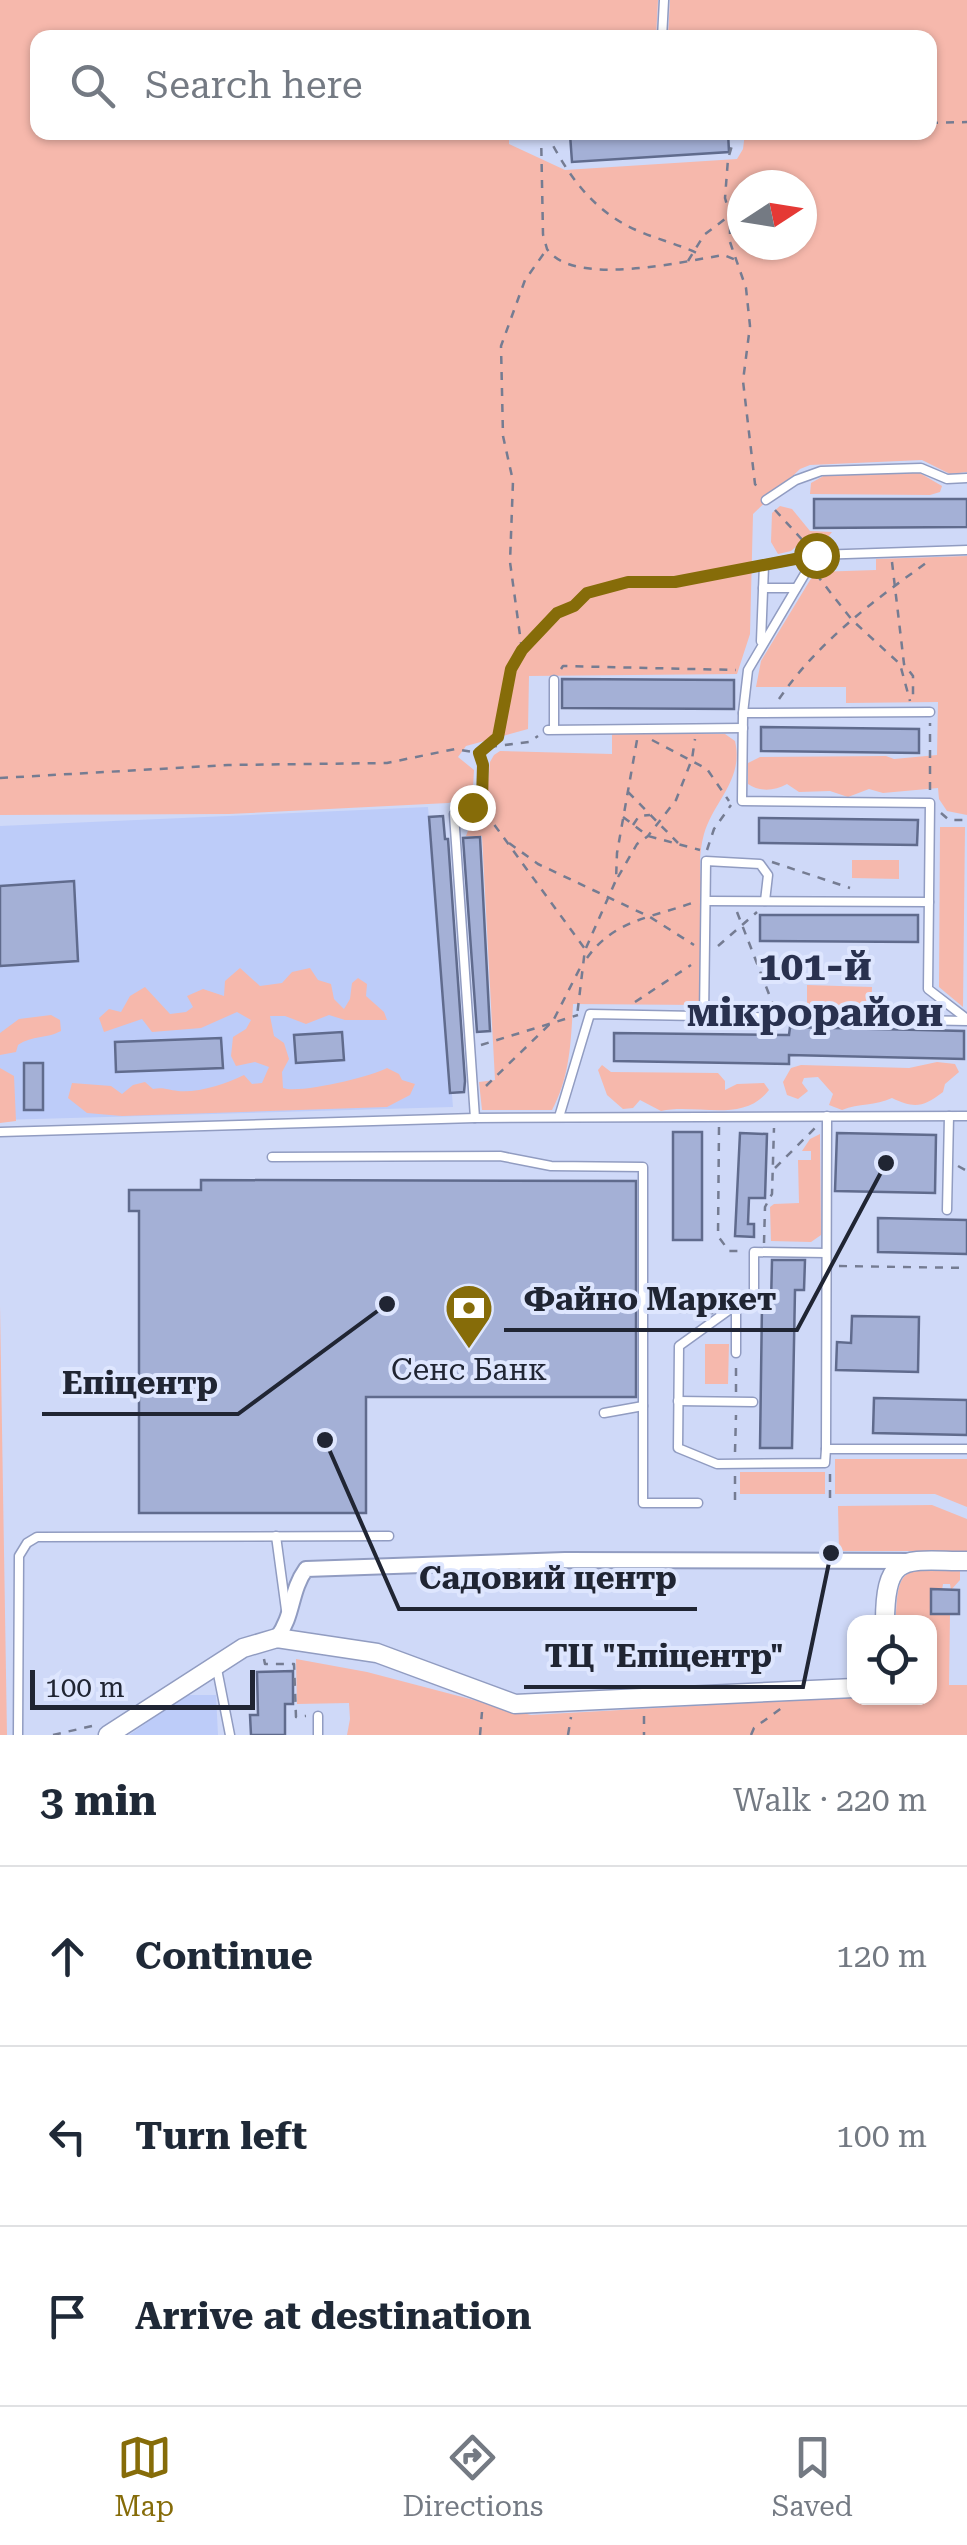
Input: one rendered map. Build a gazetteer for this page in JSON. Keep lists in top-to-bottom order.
{
  "districts": ["101-й мікрорайон"],
  "places": {
    "other": [
      "Файно Маркет",
      "Епіцентр",
      "Садовий центр",
      "ТЦ \"Епіцентр\""
    ],
    "bank": ["Сенс Банк"]
  },
  "scale_bar": "100 m",
  "north": "right",
  "page": {
    "search": "Search here",
    "scale": "100 m",
    "heading": ["3 min", "Walk · 220 m"],
    "list": [
      ["Continue", "120 m"],
      ["Turn left", "100 m"],
      "Arrive at destination"
    ],
    "nav": ["Map", "Directions", "Saved"]
  }
}
